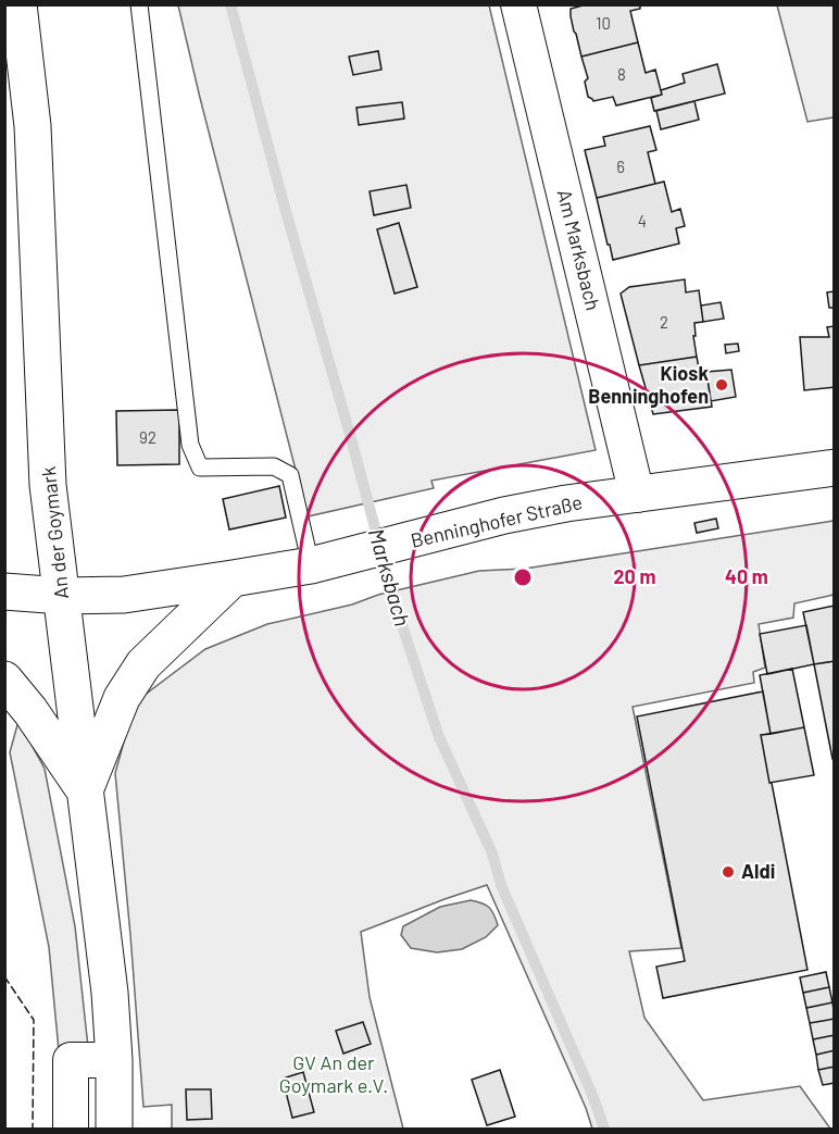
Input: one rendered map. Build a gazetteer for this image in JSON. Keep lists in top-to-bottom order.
{
  "streets": {
    "main road": ["Benninghofer Straße", "An der Goymark"],
    "street": ["Am Marksbach"]
  },
  "crossings": [
    ["Am Marksbach", "Benninghofer Straße"],
    ["Benninghofer Straße", "An der Goymark"]
  ],
  "water": ["Marksbach"],
  "parks": ["GV An der Goymark e.V."],
  "places": ["Kiosk Benninghofen", "Aldi"],
  "house_numbers": [
    "10",
    "8",
    "6",
    "4",
    "2",
    "92"
  ],
  "rings": ["20 m", "40 m"]
}
